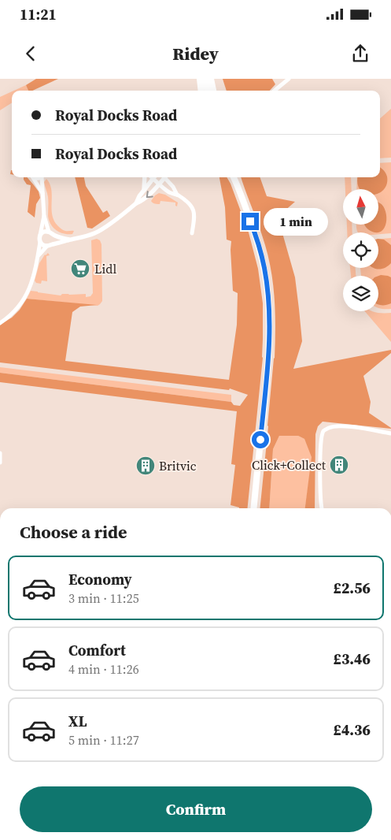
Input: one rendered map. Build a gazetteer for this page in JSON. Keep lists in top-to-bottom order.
{
  "places": {
    "supermarket": ["Lidl"],
    "building": ["Click+Collect", "Britvic"]
  },
  "north": "top",
  "page": {
    "status": "11:21",
    "header": "Ridey",
    "banner": ["Royal Docks Road", "Royal Docks Road"],
    "bubble": "1 min",
    "heading": "Choose a ride",
    "list": [
      {
        "name": "Economy",
        "note": "3 min · 11:25",
        "value": "£2.56"
      },
      {
        "name": "Comfort",
        "note": "4 min · 11:26",
        "value": "£3.46"
      },
      {
        "name": "XL",
        "note": "5 min · 11:27",
        "value": "£4.36"
      }
    ],
    "buttons": "Confirm"
  }
}
